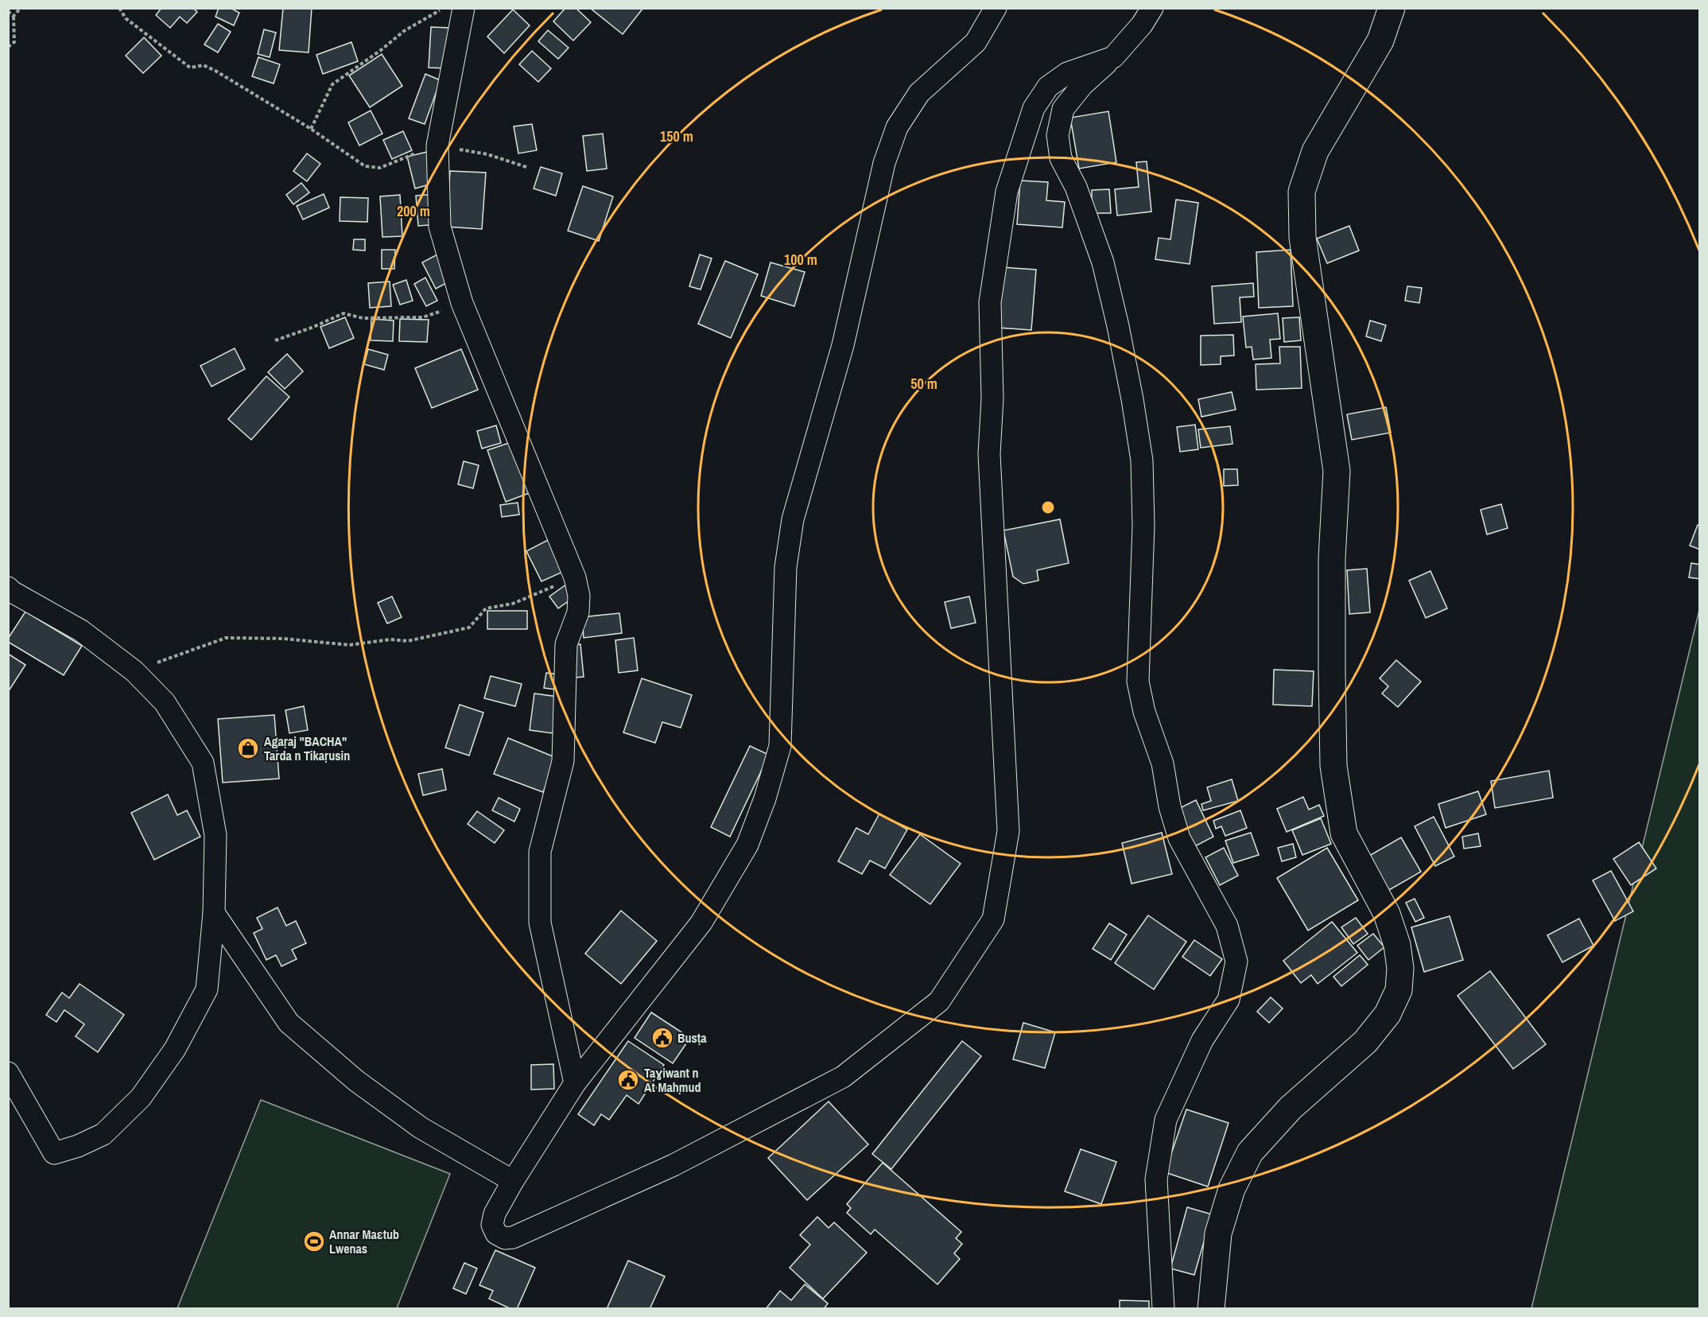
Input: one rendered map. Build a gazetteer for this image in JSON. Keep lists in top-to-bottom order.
{
  "places": {
    "shop": ["Agaṛaj \"BACHA\" Tarda n Tikaṛusin"],
    "public building": ["Busṭa", "Taɣiwant n At Maḥmud"],
    "sports": ["Annar Maɛtub Lwenas"]
  },
  "rings": [
    "150 m",
    "200 m",
    "100 m",
    "50 m"
  ]
}
